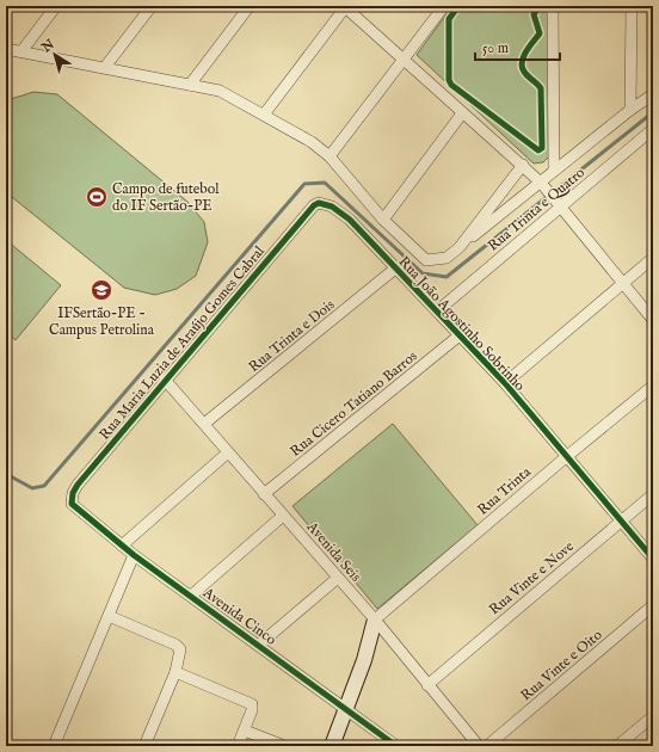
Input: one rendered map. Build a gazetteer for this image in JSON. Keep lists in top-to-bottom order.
{
  "streets": {
    "street": [
      "Rua Trinta e Quatro",
      "Rua João Agostinho Sobrinho",
      "Rua Trinta e Dois",
      "Rua Maria Luzia de Araújo Gomes Cabral",
      "Rua Cicero Tatiano Barros",
      "Rua Trinta",
      "Avenida Seis",
      "Rua Vinte e Nove",
      "Avenida Cinco",
      "Rua Vinte e Oito"
    ]
  },
  "crossings": [
    ["Rua Trinta e Quatro", "Rua João Agostinho Sobrinho"],
    ["Rua João Agostinho Sobrinho", "Rua Trinta e Dois"],
    ["Rua João Agostinho Sobrinho", "Rua Maria Luzia de Araújo Gomes Cabral"],
    ["Rua João Agostinho Sobrinho", "Rua Cicero Tatiano Barros"],
    ["Rua João Agostinho Sobrinho", "Rua Trinta"],
    ["Rua João Agostinho Sobrinho", "Rua Vinte e Nove"],
    ["Rua Trinta e Dois", "Avenida Seis"],
    ["Rua Maria Luzia de Araújo Gomes Cabral", "Avenida Seis"],
    ["Rua Maria Luzia de Araújo Gomes Cabral", "Avenida Cinco"],
    ["Rua Cicero Tatiano Barros", "Avenida Seis"],
    ["Rua Trinta", "Avenida Seis"],
    ["Avenida Seis", "Rua Vinte e Nove"]
  ],
  "places": {
    "sports": ["Campo de futebol do IF Sertão-PE"],
    "school or university": ["IFSertão-PE - Campus Petrolina"]
  },
  "scale_bar": "50 m",
  "north": "top left"
}
